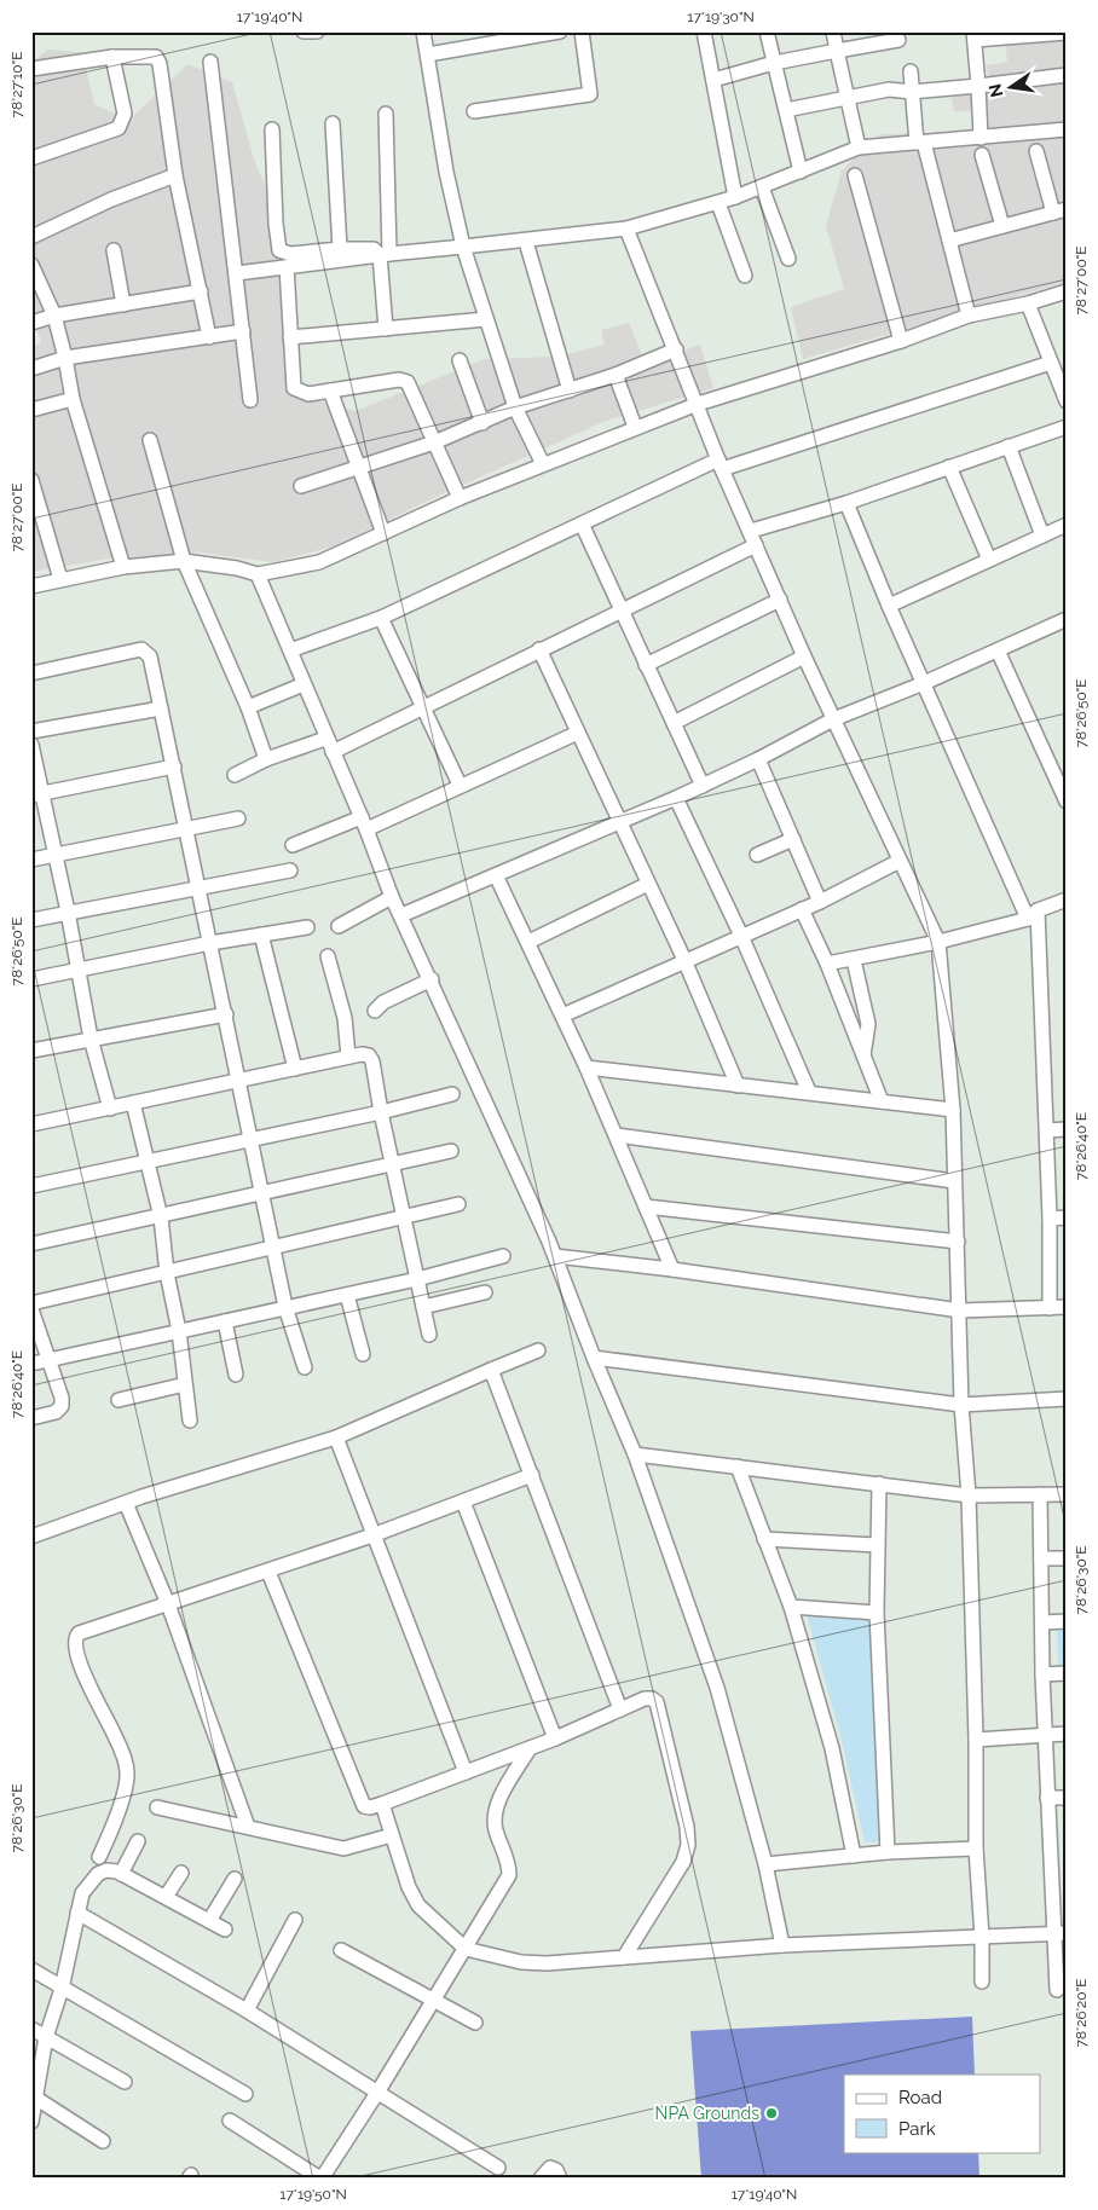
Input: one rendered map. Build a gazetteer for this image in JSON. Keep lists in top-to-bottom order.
{
  "places": ["NPA Grounds"],
  "legend": ["Road", "Park"],
  "north": "left",
  "coordinates": [
    "17°19'40\"N",
    "17°19'30\"N",
    "78°27'10\"E",
    "78°27'00\"E",
    "78°26'50\"E",
    "78°26'40\"E",
    "78°26'30\"E",
    "78°26'20\"E",
    "17°19'50\"N"
  ]
}
